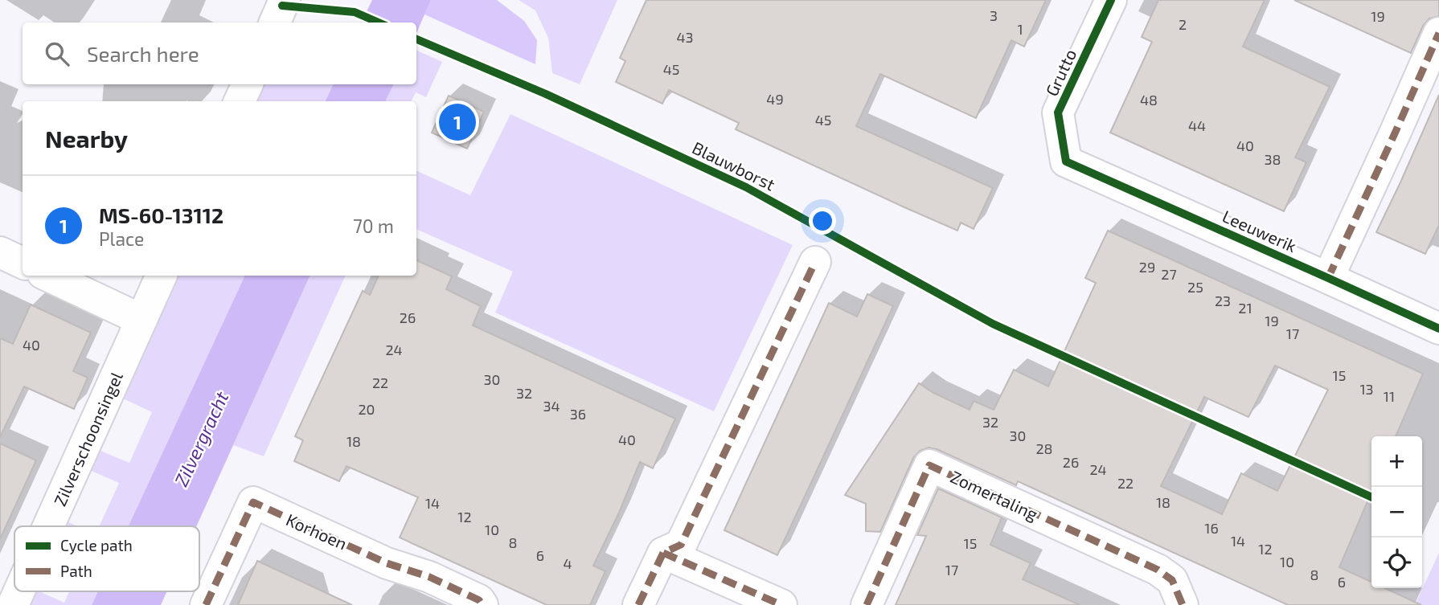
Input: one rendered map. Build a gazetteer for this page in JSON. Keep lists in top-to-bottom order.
{
  "streets": {
    "street": [
      "Grutto",
      "Leeuwerik",
      "Zilverschoonsingel",
      "Zomertaling",
      "Korhoen"
    ],
    "cycle path": ["Blauwborst"]
  },
  "crossings": [
    ["Grutto", "Leeuwerik"]
  ],
  "water": ["Zilvergracht"],
  "house_numbers": [
    "3",
    "19",
    "2",
    "1",
    "43",
    "45",
    "49",
    "48",
    "45",
    "44",
    "40",
    "38",
    "29",
    "27",
    "25",
    "23",
    "21",
    "26",
    "19",
    "17",
    "40",
    "24",
    "15",
    "30",
    "22",
    "13",
    "32",
    "11",
    "34",
    "20",
    "36",
    "32",
    "30",
    "40",
    "18",
    "28",
    "26",
    "24",
    "22",
    "18",
    "14",
    "12",
    "16",
    "10",
    "14",
    "8",
    "15",
    "12",
    "6",
    "10",
    "4",
    "17",
    "8",
    "6"
  ],
  "legend": ["Cycle path", "Path"],
  "page": {
    "search": "Search here",
    "pins": "1",
    "heading": "Nearby",
    "list": [
      {
        "mark": "1",
        "name": "MS-60-13112",
        "note": "Place",
        "value": "70 m"
      }
    ],
    "map_buttons": ["+", "−"]
  }
}
